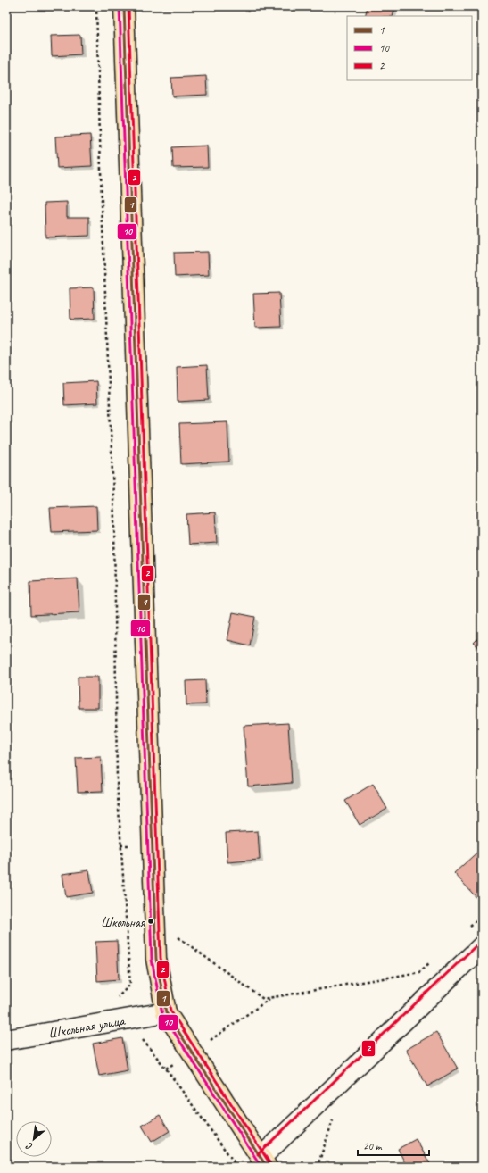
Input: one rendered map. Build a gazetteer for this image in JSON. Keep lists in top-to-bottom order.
{
  "streets": {
    "street": ["Школьная улица"]
  },
  "places": ["Школьная"],
  "lines": ["transit line 1", "transit line 10", "transit line 2"],
  "legend": ["1", "10", "2"],
  "scale_bar": "20 m",
  "north": "bottom left"
}
